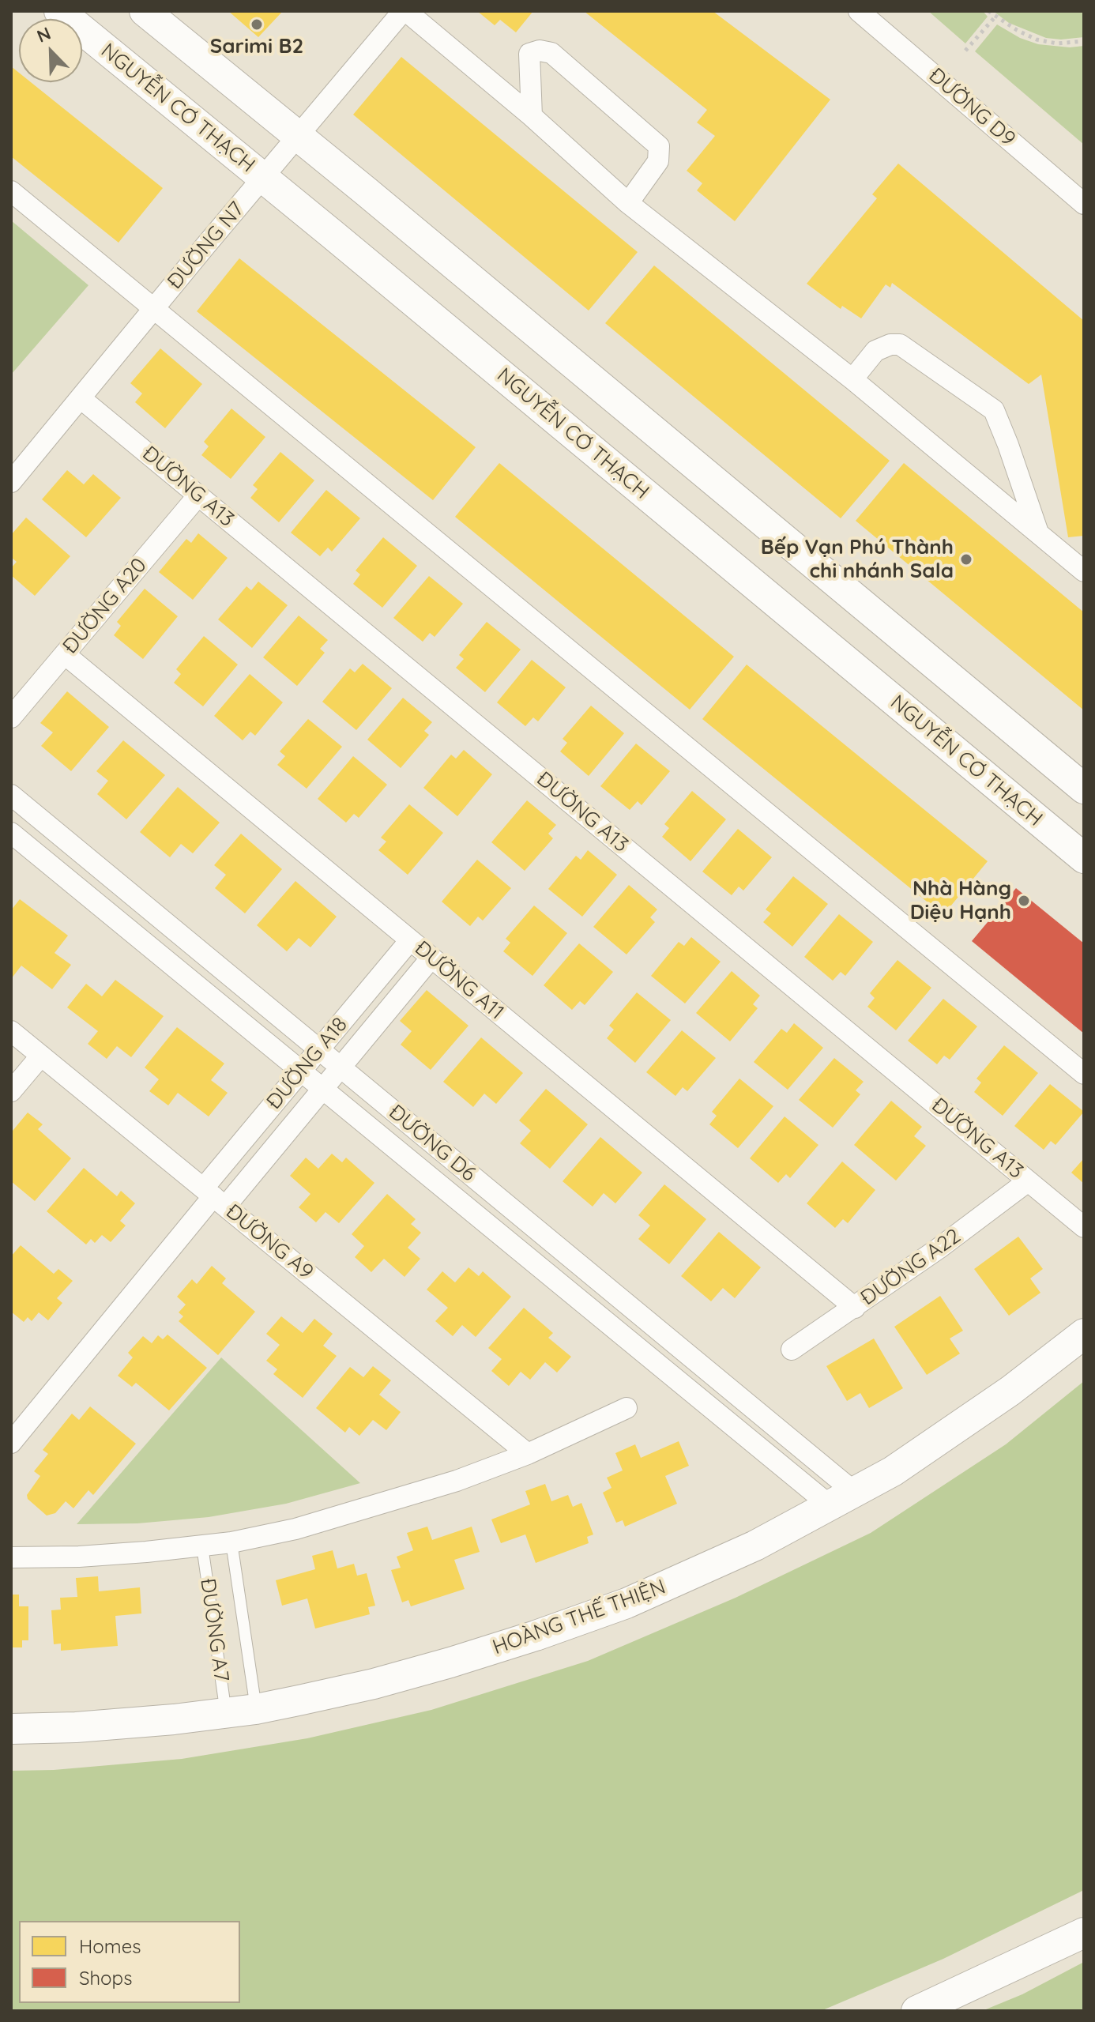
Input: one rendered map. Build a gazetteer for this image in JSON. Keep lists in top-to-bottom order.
{
  "streets": {
    "main road": ["NGUYỄN CƠ THẠCH", "HOÀNG THẾ THIỆN"],
    "street": [
      "ĐƯỜNG D9",
      "ĐƯỜNG N7",
      "ĐƯỜNG A13",
      "ĐƯỜNG A20",
      "ĐƯỜNG A11",
      "ĐƯỜNG A18",
      "ĐƯỜNG D6",
      "ĐƯỜNG A9",
      "ĐƯỜNG A22"
    ],
    "lane": ["ĐƯỜNG A7"]
  },
  "crossings": [
    ["NGUYỄN CƠ THẠCH", "ĐƯỜNG N7"],
    ["ĐƯỜNG N7", "ĐƯỜNG A13"],
    ["ĐƯỜNG A13", "ĐƯỜNG A20"],
    ["ĐƯỜNG A13", "ĐƯỜNG A22"],
    ["ĐƯỜNG A20", "ĐƯỜNG A11"],
    ["ĐƯỜNG A11", "ĐƯỜNG A18"],
    ["ĐƯỜNG A11", "ĐƯỜNG A22"],
    ["ĐƯỜNG A18", "ĐƯỜNG D6"],
    ["ĐƯỜNG A18", "ĐƯỜNG A9"],
    ["ĐƯỜNG D6", "HOÀNG THẾ THIỆN"],
    ["HOÀNG THẾ THIỆN", "ĐƯỜNG A7"]
  ],
  "places": ["Sarimi B2", "Bếp Vạn Phú Thành chi nhánh Sala", "Nhà Hàng Diệu Hạnh"],
  "legend": ["Homes", "Shops"],
  "north": "top left"
}
